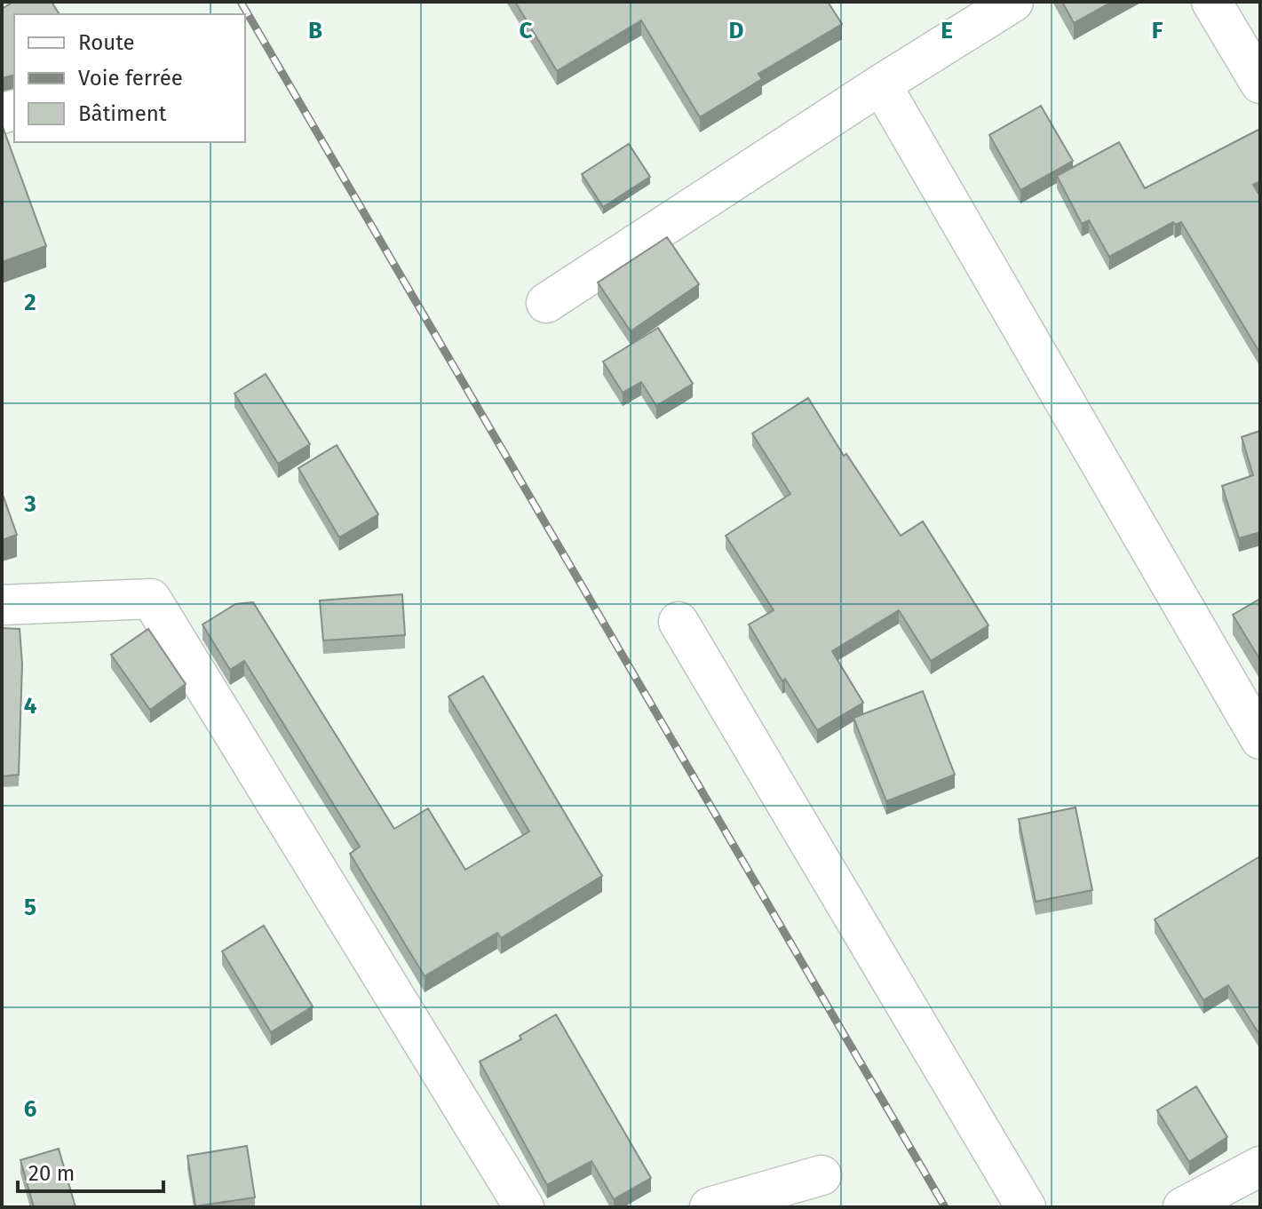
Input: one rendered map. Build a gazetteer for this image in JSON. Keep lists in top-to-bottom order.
{
  "legend": ["Route", "Voie ferrée", "Bâtiment"],
  "scale_bar": "20 m",
  "grid": {
    "columns": [
      "B",
      "C",
      "D",
      "E",
      "F"
    ],
    "rows": [
      "2",
      "3",
      "4",
      "5",
      "6"
    ]
  }
}
